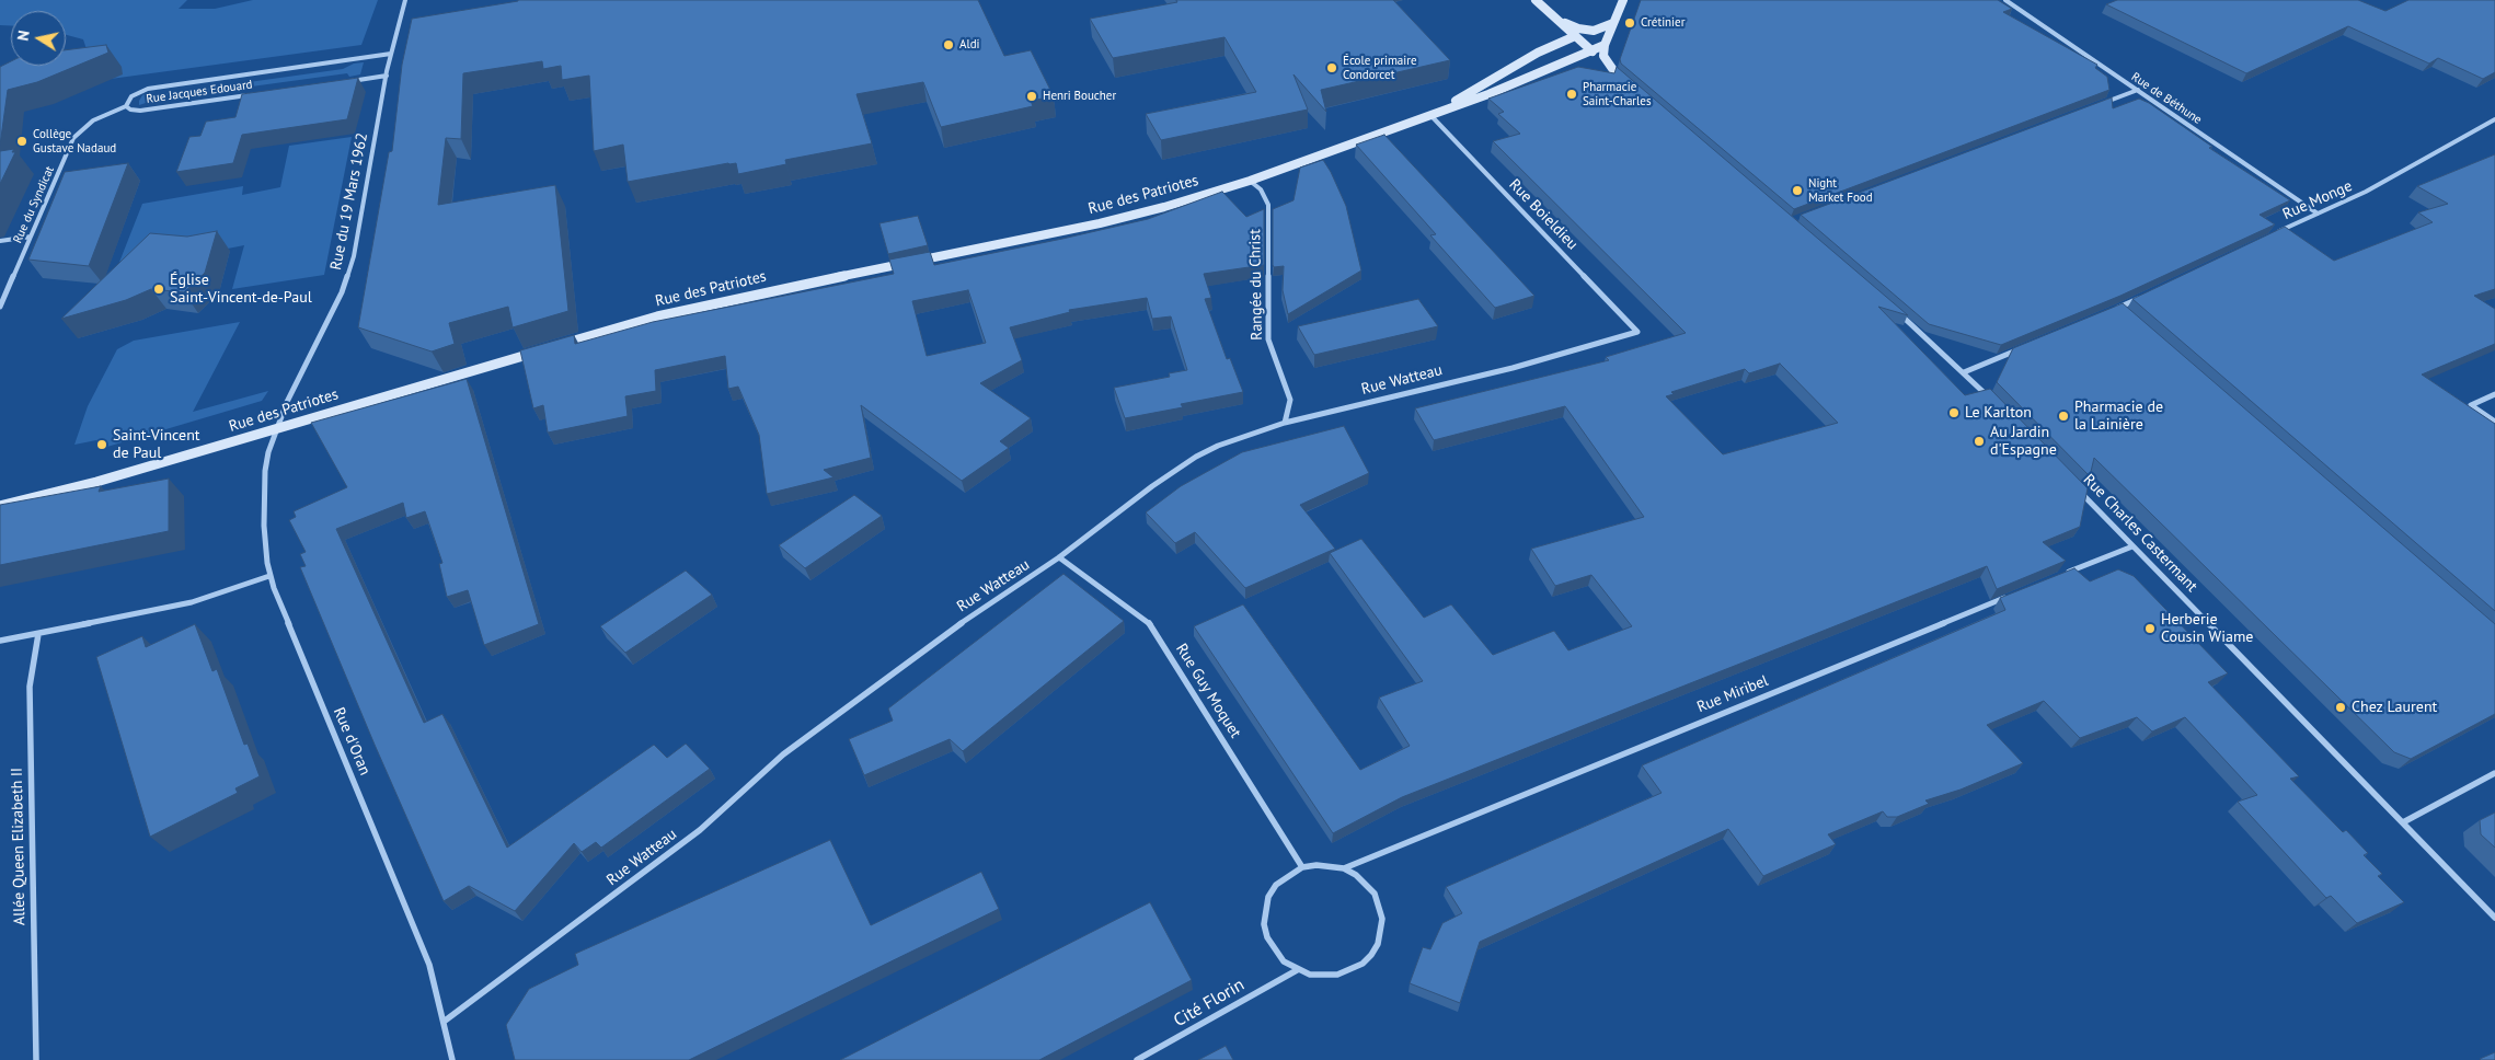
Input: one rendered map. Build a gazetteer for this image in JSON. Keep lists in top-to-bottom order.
{
  "streets": {
    "street": [
      "Rue Jacques Edouard",
      "Rue de Béthune",
      "Rue des Patriotes",
      "Rue Monge",
      "Rue du 19 Mars 1962",
      "Rue du Syndicat",
      "Rue Boieldieu",
      "Rangée du Christ",
      "Rue Watteau",
      "Rue Charles Castermant",
      "Rue Guy Moquet",
      "Rue Miribel",
      "Rue d'Oran",
      "Allée Queen Elizabeth II",
      "Cité Florin"
    ]
  },
  "crossings": [
    ["Rue Jacques Edouard", "Rue du 19 Mars 1962"],
    ["Rue Jacques Edouard", "Rue du Syndicat"],
    ["Rue de Béthune", "Rue Monge"],
    ["Rue des Patriotes", "Rue du 19 Mars 1962"],
    ["Rue des Patriotes", "Rue Boieldieu"],
    ["Rue des Patriotes", "Rangée du Christ"],
    ["Rue des Patriotes", "Rue d'Oran"],
    ["Rue du 19 Mars 1962", "Rue d'Oran"],
    ["Rue Boieldieu", "Rue Watteau"],
    ["Rangée du Christ", "Rue Watteau"],
    ["Rue Watteau", "Rue Guy Moquet"],
    ["Rue Watteau", "Rue d'Oran"],
    ["Rue Guy Moquet", "Rue Miribel"],
    ["Rue Guy Moquet", "Cité Florin"],
    ["Rue Miribel", "Cité Florin"]
  ],
  "places": [
    "Crétinier",
    "Aldi",
    "École primaire Condorcet",
    "Pharmacie Saint-Charles",
    "Henri Boucher",
    "Collège Gustave Nadaud",
    "Night Market Food",
    "Église Saint-Vincent-de-Paul",
    "Le Karlton",
    "Pharmacie de la Lainière",
    "Au Jardin d'Espagne",
    "Saint-Vincent de Paul",
    "Herberie Cousin Wiame",
    "Chez Laurent"
  ],
  "north": "left"
}
